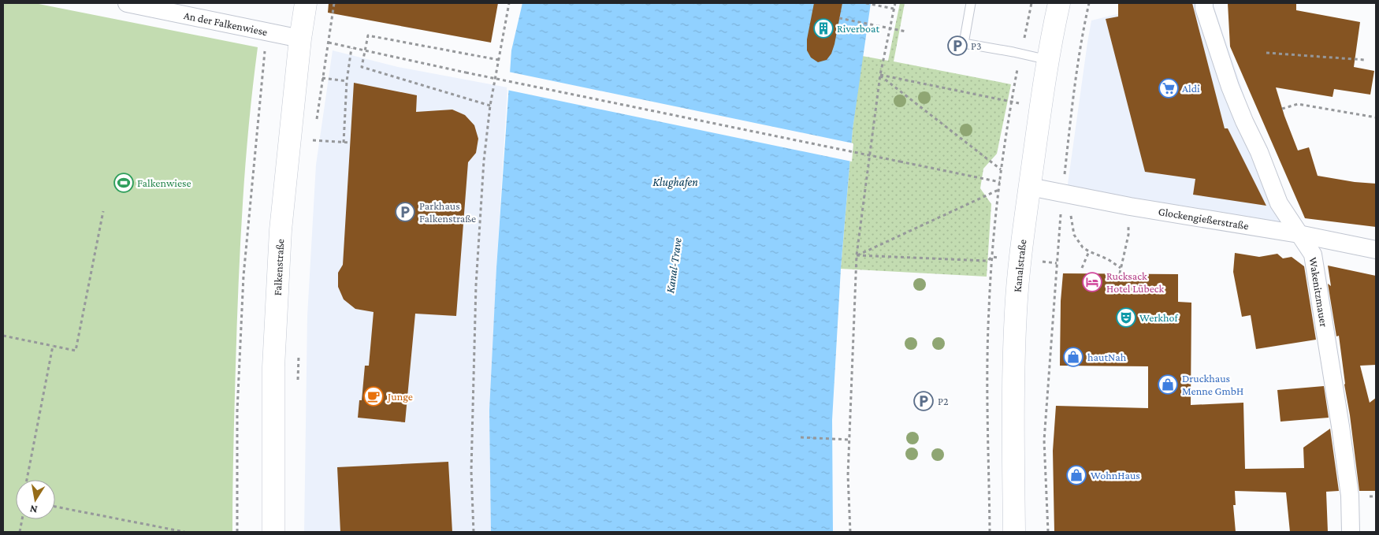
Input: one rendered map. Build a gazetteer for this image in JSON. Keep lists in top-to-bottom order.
{
  "streets": {
    "main road": ["Kanalstraße", "Falkenstraße"],
    "street": ["An der Falkenwiese", "Glockengießerstraße", "Wakenitzmauer"]
  },
  "crossings": [
    ["An der Falkenwiese", "Falkenstraße"],
    ["Glockengießerstraße", "Kanalstraße"],
    ["Glockengießerstraße", "Wakenitzmauer"]
  ],
  "water": ["Klughafen", "Kanal-Trave"],
  "places": {
    "building": ["Riverboat"],
    "parking": ["P3", "Parkhaus Falkenstraße", "P2"],
    "supermarket": ["Aldi"],
    "sports": ["Falkenwiese"],
    "hotel": ["Rucksack Hotel Lübeck"],
    "theatre": ["Werkhof"],
    "shop": ["hautNah", "Druckhaus Menne GmbH", "WohnHaus"],
    "cafe": ["Junge"]
  },
  "north": "bottom"
}
